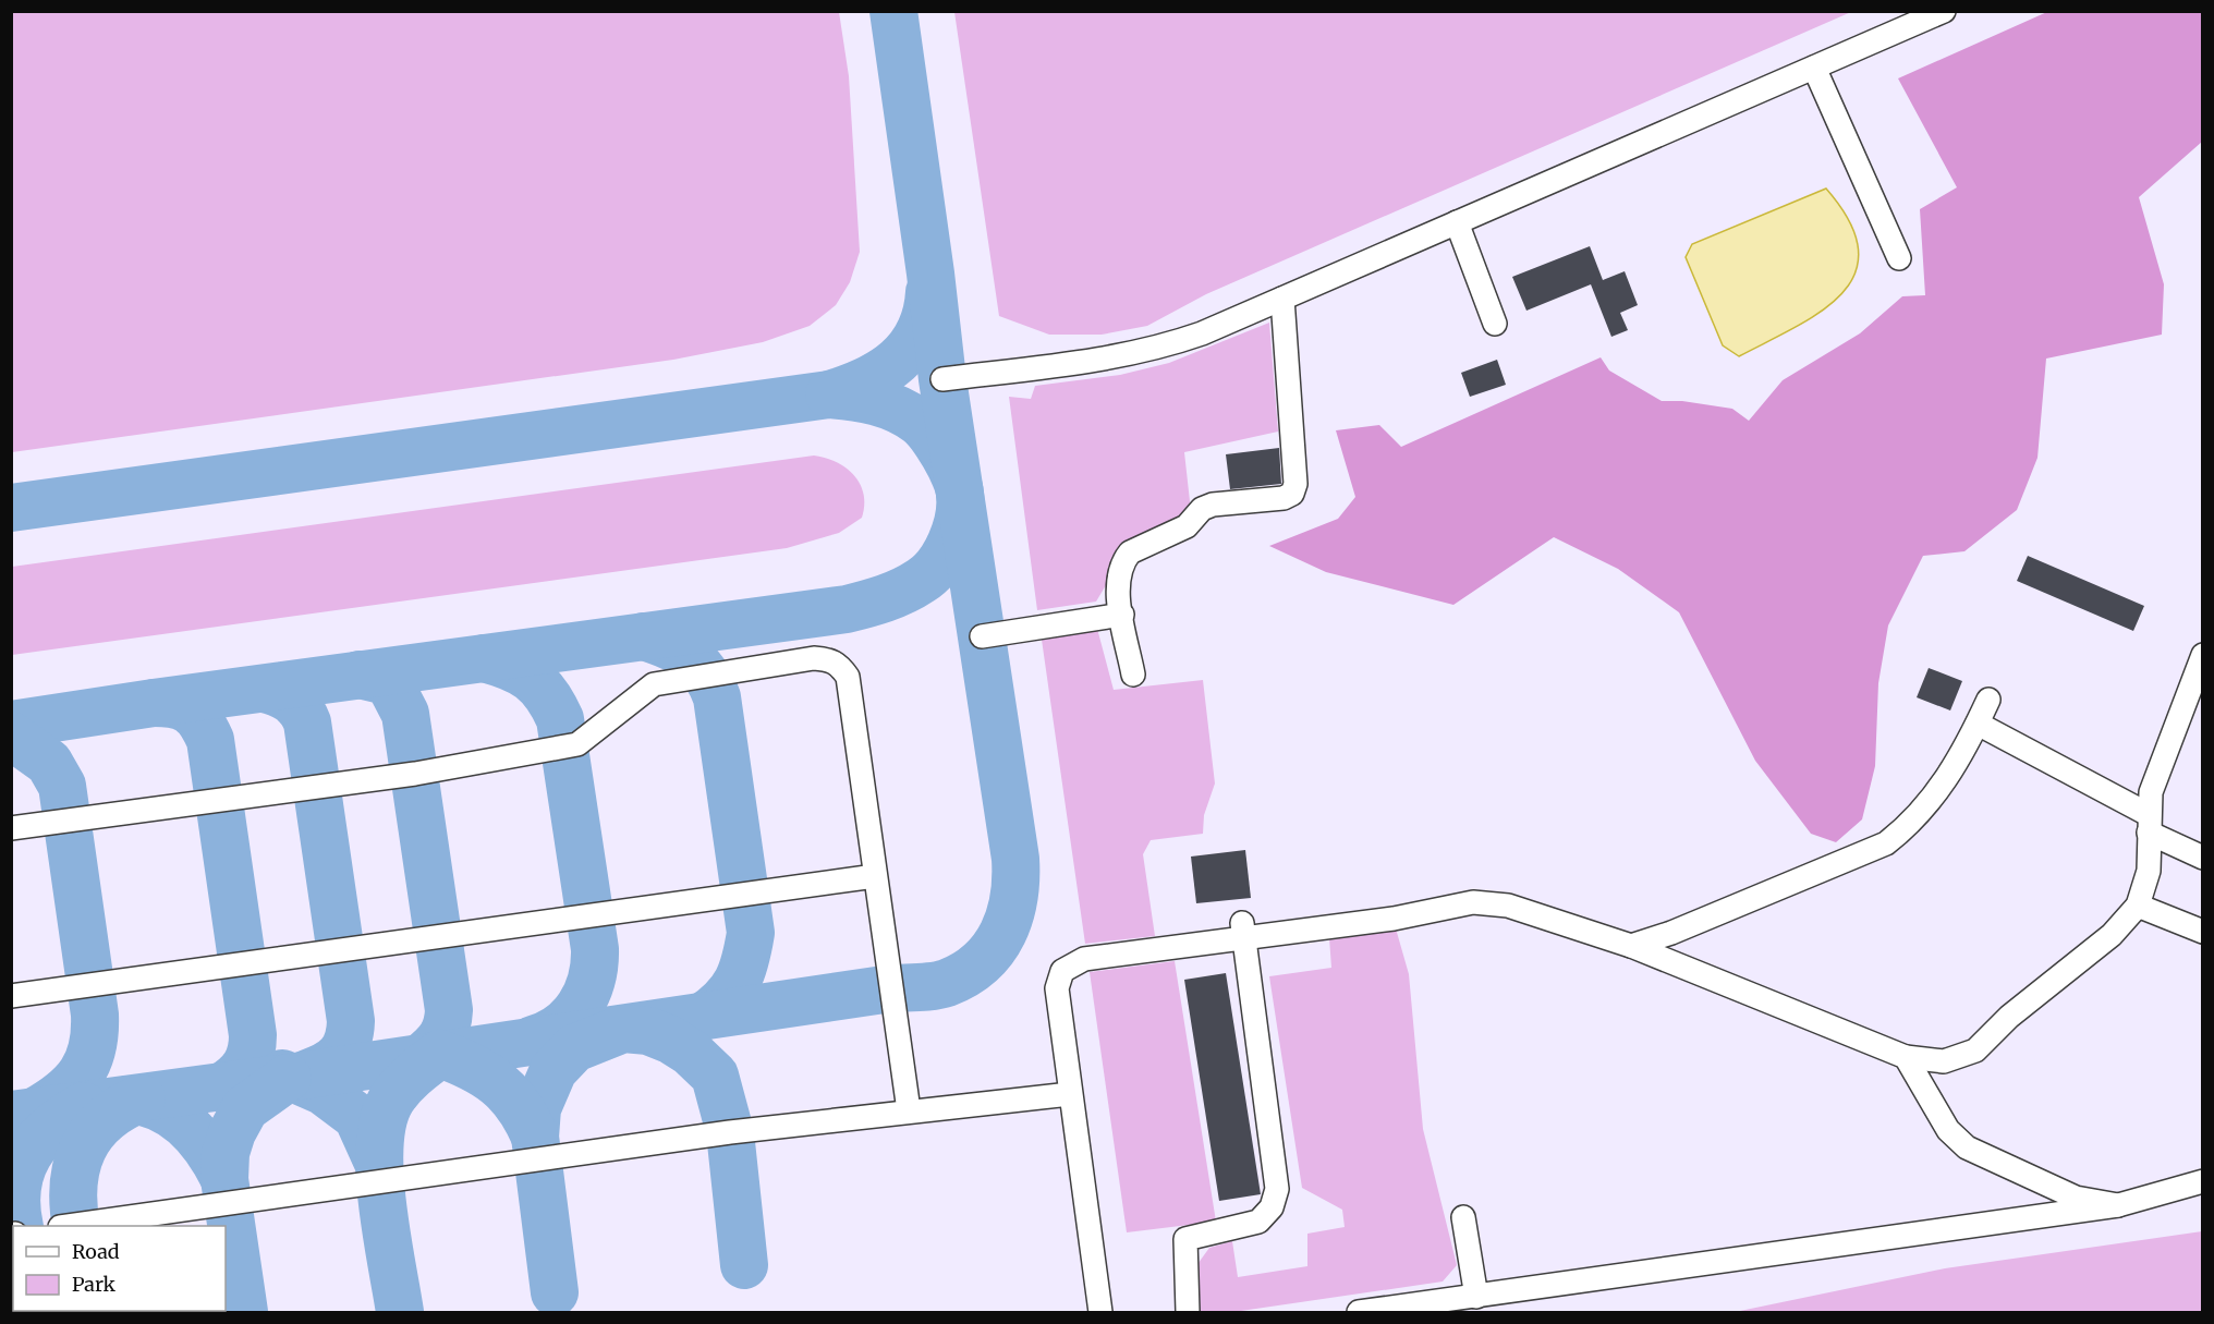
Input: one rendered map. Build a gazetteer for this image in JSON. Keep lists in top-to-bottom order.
{
  "legend": ["Road", "Park"]
}
